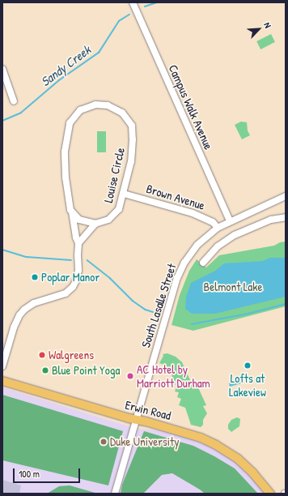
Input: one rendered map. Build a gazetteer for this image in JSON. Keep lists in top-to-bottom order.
{
  "streets": {
    "main road": ["Erwin Road"],
    "street": [
      "Campus Walk Avenue",
      "Louise Circle",
      "Brown Avenue",
      "South Lasalle Street"
    ]
  },
  "crossings": [
    ["Campus Walk Avenue", "South Lasalle Street"],
    ["Louise Circle", "Brown Avenue"],
    ["Brown Avenue", "South Lasalle Street"],
    ["South Lasalle Street", "Erwin Road"]
  ],
  "water": ["Sandy Creek"],
  "parks": ["Belmont Lake"],
  "places": [
    "Poplar Manor",
    "Walgreens",
    "Lofts at Lakeview",
    "Blue Point Yoga",
    "AC Hotel by Marriott Durham",
    "Duke University"
  ],
  "scale_bar": "100 m",
  "north": "top right"
}
